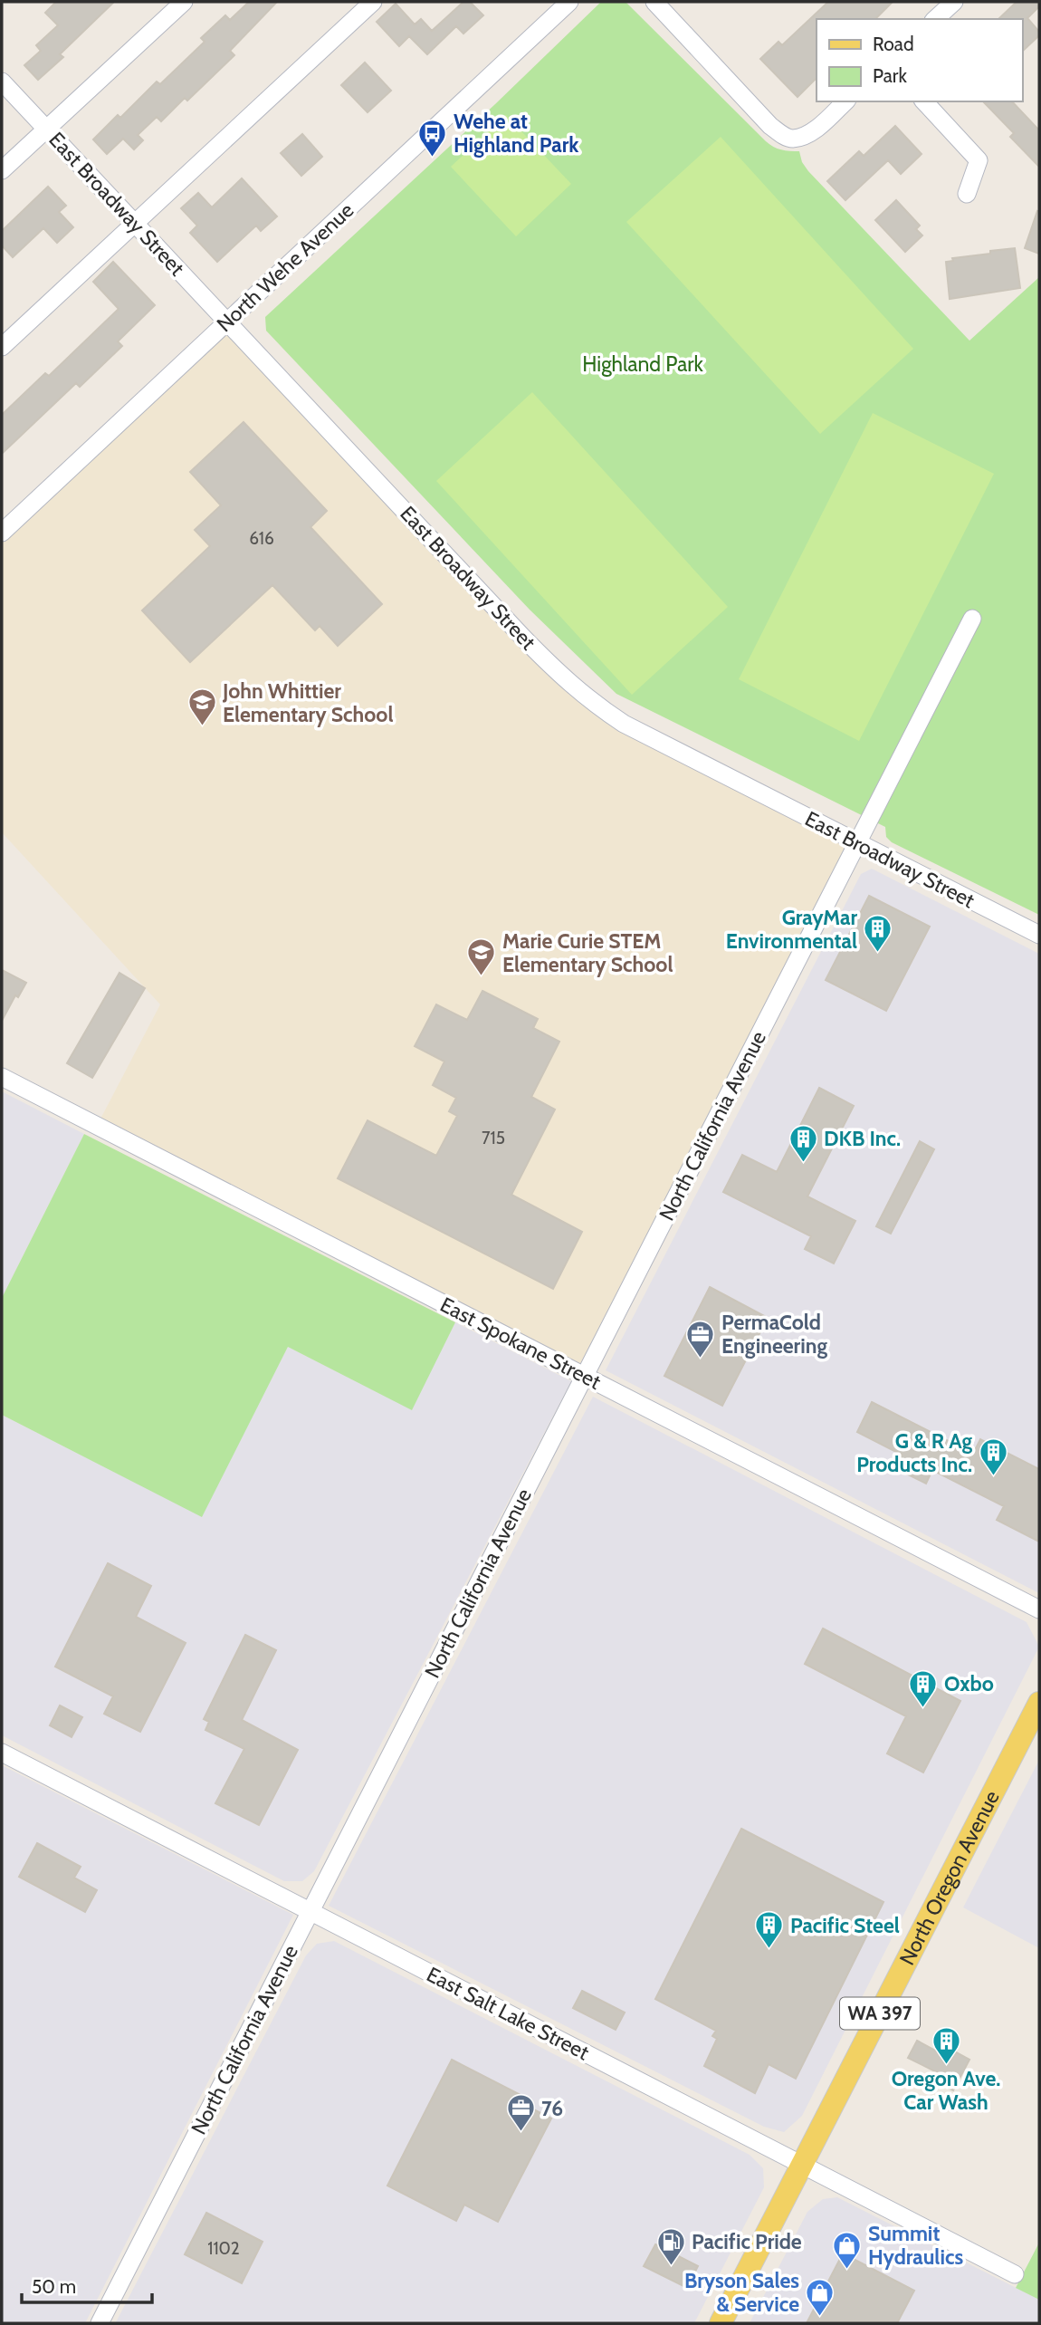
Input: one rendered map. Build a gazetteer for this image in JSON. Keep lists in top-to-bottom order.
{
  "streets": {
    "main road": ["North Oregon Avenue", "WA 397"],
    "street": [
      "East Broadway Street",
      "North Wehe Avenue",
      "North California Avenue",
      "East Spokane Street",
      "East Salt Lake Street"
    ]
  },
  "crossings": [
    ["East Broadway Street", "North Wehe Avenue"],
    ["East Broadway Street", "North California Avenue"],
    ["North California Avenue", "East Spokane Street"],
    ["North California Avenue", "East Salt Lake Street"],
    ["North Oregon Avenue", "East Salt Lake Street"]
  ],
  "parks": ["Highland Park"],
  "places": {
    "bus stop": ["Wehe at Highland Park"],
    "school or university": ["John Whittier Elementary School", "Marie Curie STEM Elementary School"],
    "building": [
      "GrayMar Environmental",
      "DKB Inc.",
      "G & R Ag Products Inc.",
      "Oxbo",
      "Pacific Steel",
      "Oregon Ave. Car Wash"
    ],
    "office": ["PermaCold Engineering", "76"],
    "fuel station": ["Pacific Pride"],
    "shop": ["Summit Hydraulics", "Bryson Sales & Service"]
  },
  "house_numbers": ["616", "715", "1102"],
  "legend": ["Road", "Park"],
  "scale_bar": "50 m"
}
